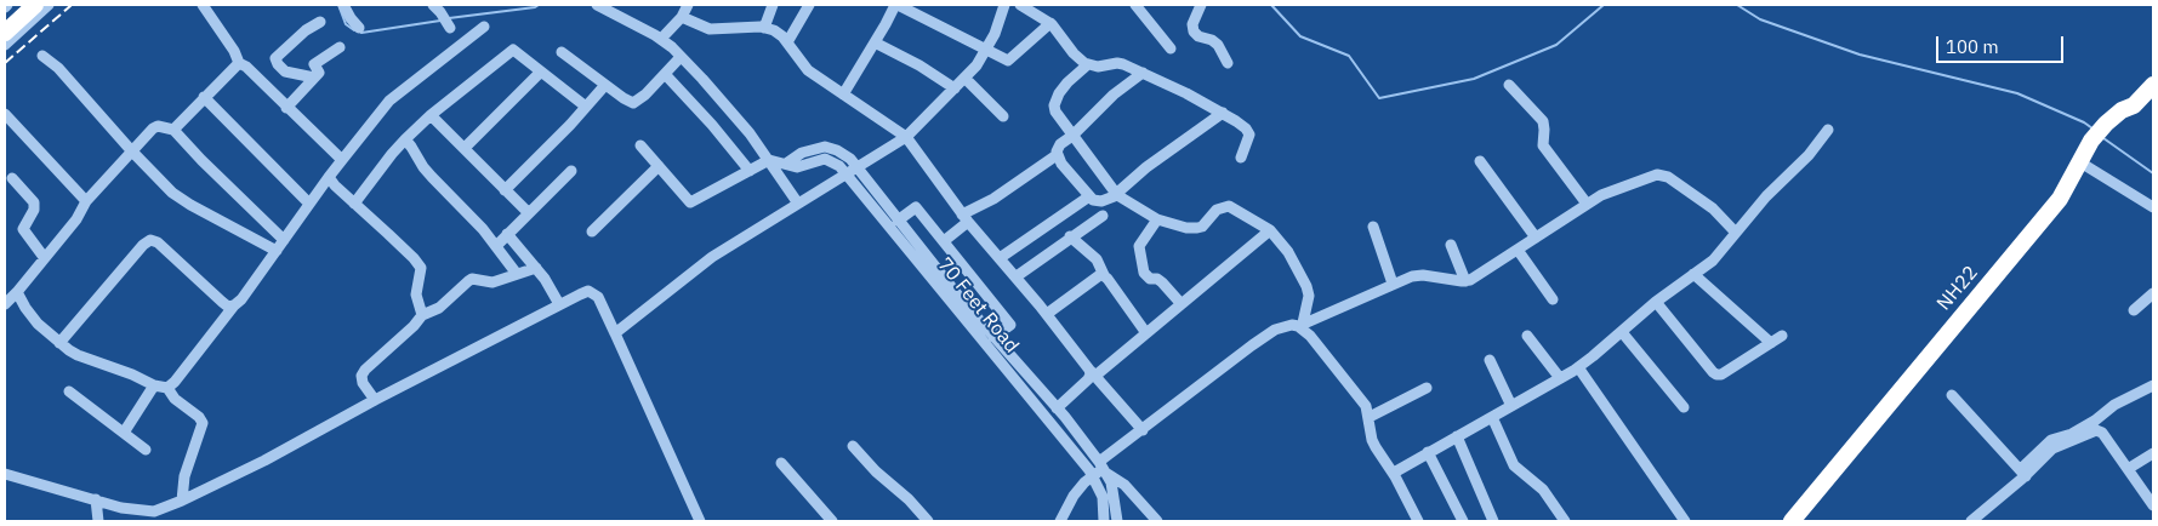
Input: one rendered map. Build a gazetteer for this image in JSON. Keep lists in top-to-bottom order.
{
  "streets": {
    "highway": ["NH22"],
    "street": ["70 Feet Road"]
  },
  "scale_bar": "100 m"
}
